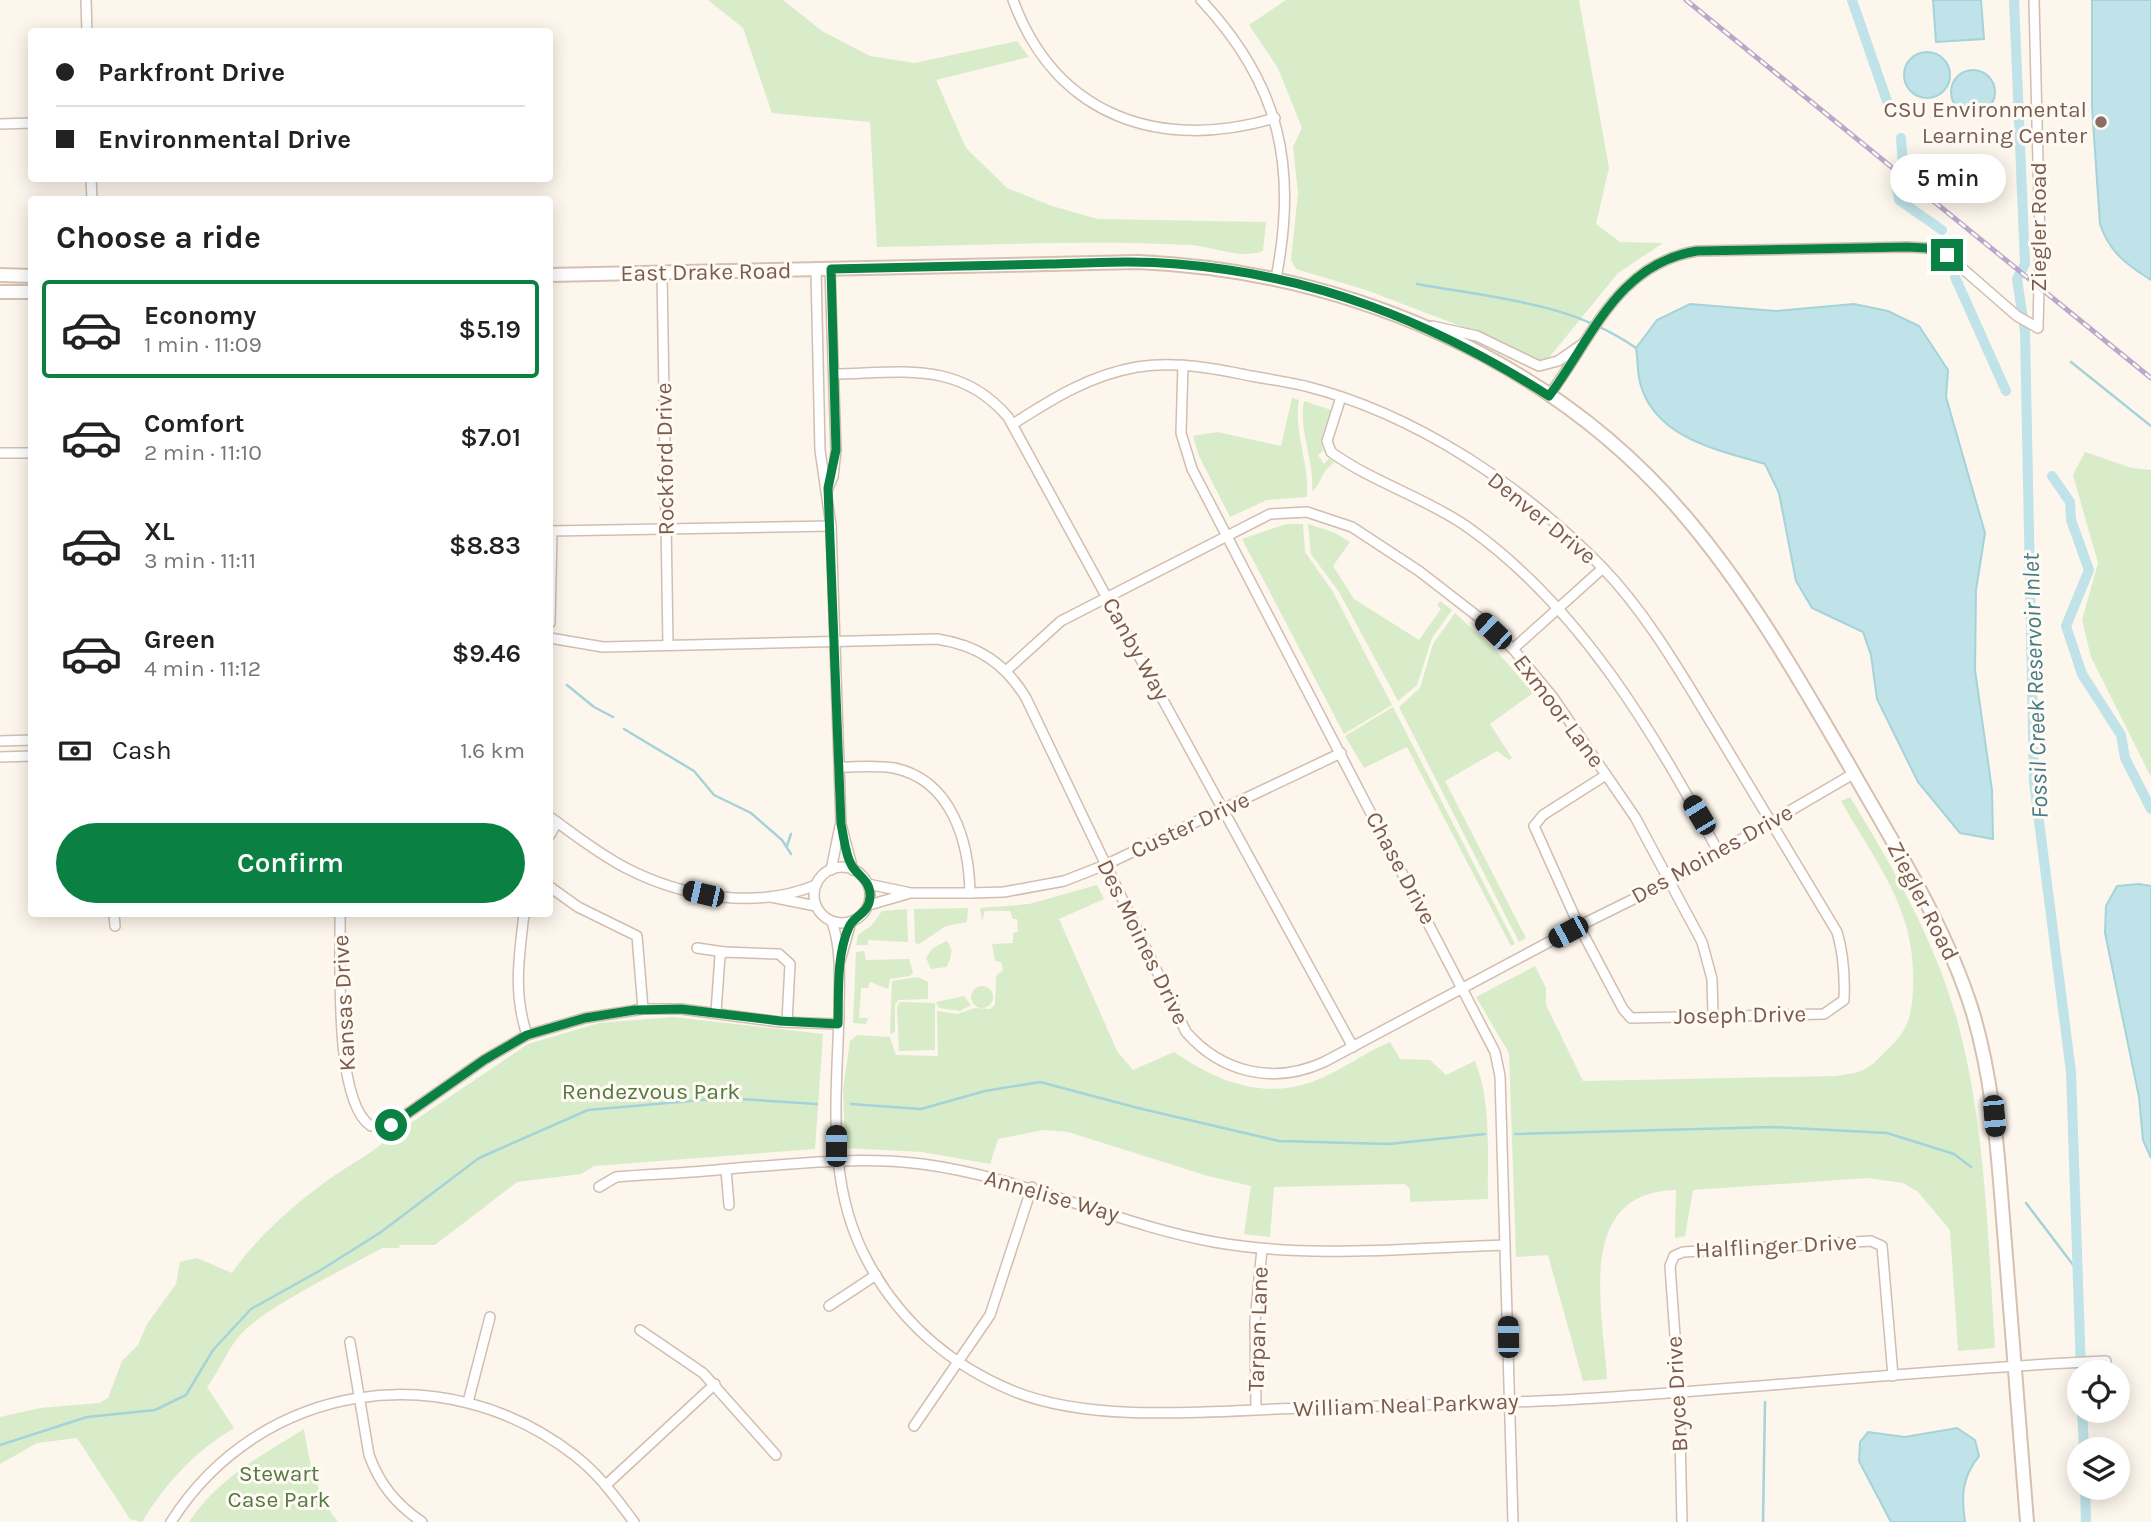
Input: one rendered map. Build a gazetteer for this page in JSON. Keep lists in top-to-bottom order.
{
  "streets": {
    "main road": ["Ziegler Road", "East Drake Road"],
    "street": [
      "Rockford Drive",
      "Denver Drive",
      "Canby Way",
      "Exmoor Lane",
      "Custer Drive",
      "Des Moines Drive",
      "Chase Drive",
      "Kansas Drive",
      "Joseph Drive",
      "Annelise Way",
      "Halflinger Drive",
      "Tarpan Lane",
      "Bryce Drive",
      "William Neal Parkway"
    ]
  },
  "crossings": [
    ["Ziegler Road", "East Drake Road"],
    ["Ziegler Road", "Des Moines Drive"],
    ["Ziegler Road", "William Neal Parkway"],
    ["East Drake Road", "Rockford Drive"],
    ["Rockford Drive", "Des Moines Drive"],
    ["Denver Drive", "Canby Way"],
    ["Denver Drive", "Des Moines Drive"],
    ["Denver Drive", "Chase Drive"],
    ["Denver Drive", "Joseph Drive"],
    ["Canby Way", "Exmoor Lane"],
    ["Canby Way", "Custer Drive"],
    ["Canby Way", "Des Moines Drive"],
    ["Exmoor Lane", "Des Moines Drive"],
    ["Exmoor Lane", "Chase Drive"],
    ["Exmoor Lane", "Joseph Drive"],
    ["Custer Drive", "Des Moines Drive"],
    ["Custer Drive", "Chase Drive"],
    ["Des Moines Drive", "Chase Drive"],
    ["Des Moines Drive", "Joseph Drive"],
    ["Chase Drive", "Annelise Way"],
    ["Chase Drive", "William Neal Parkway"],
    ["Annelise Way", "Tarpan Lane"],
    ["Annelise Way", "William Neal Parkway"],
    ["Halflinger Drive", "Bryce Drive"],
    ["Halflinger Drive", "William Neal Parkway"],
    ["Tarpan Lane", "William Neal Parkway"],
    ["Bryce Drive", "William Neal Parkway"]
  ],
  "water": ["Fossil Creek Reservoir Inlet"],
  "parks": ["Rendezvous Park", "Stewart Case Park"],
  "places": ["CSU Environmental Learning Center"],
  "page": {
    "banner": ["Parkfront Drive", "Environmental Drive"],
    "bubble": "5 min",
    "heading": "Choose a ride",
    "list": [
      {
        "name": "Economy",
        "note": "1 min · 11:09",
        "value": "$5.19"
      },
      {
        "name": "Comfort",
        "note": "2 min · 11:10",
        "value": "$7.01"
      },
      {
        "name": "XL",
        "note": "3 min · 11:11",
        "value": "$8.83"
      },
      {
        "name": "Green",
        "note": "4 min · 11:12",
        "value": "$9.46"
      }
    ],
    "pay": ["Cash", "1.6 km"],
    "buttons": "Confirm"
  }
}
